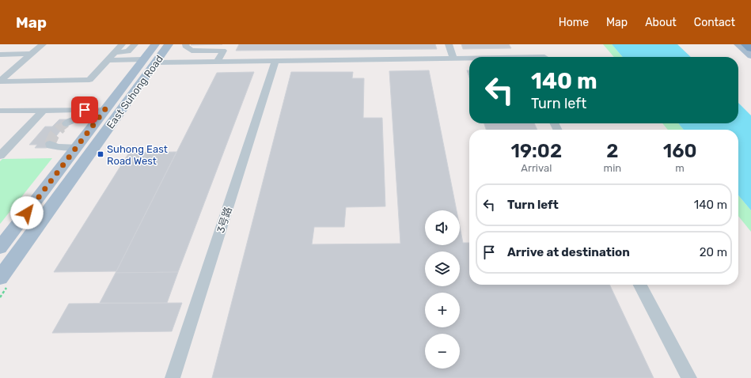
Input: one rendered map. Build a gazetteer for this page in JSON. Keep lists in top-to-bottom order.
{
  "streets": {
    "main road": ["East Suhong Road"],
    "lane": ["3号路"]
  },
  "places": {
    "transit": ["Suhong East Road West"]
  },
  "page": {
    "header": "Map",
    "nav": [
      "Home",
      "Map",
      "About",
      "Contact"
    ],
    "turn": ["140 m", "Turn left"],
    "eta": [
      "19:02",
      "Arrival",
      "2",
      "min",
      "160",
      "m"
    ],
    "list": [
      {
        "name": "Turn left",
        "value": "140 m"
      },
      {
        "name": "Arrive at destination",
        "value": "20 m"
      }
    ],
    "map_buttons": ["+", "−"]
  }
}
